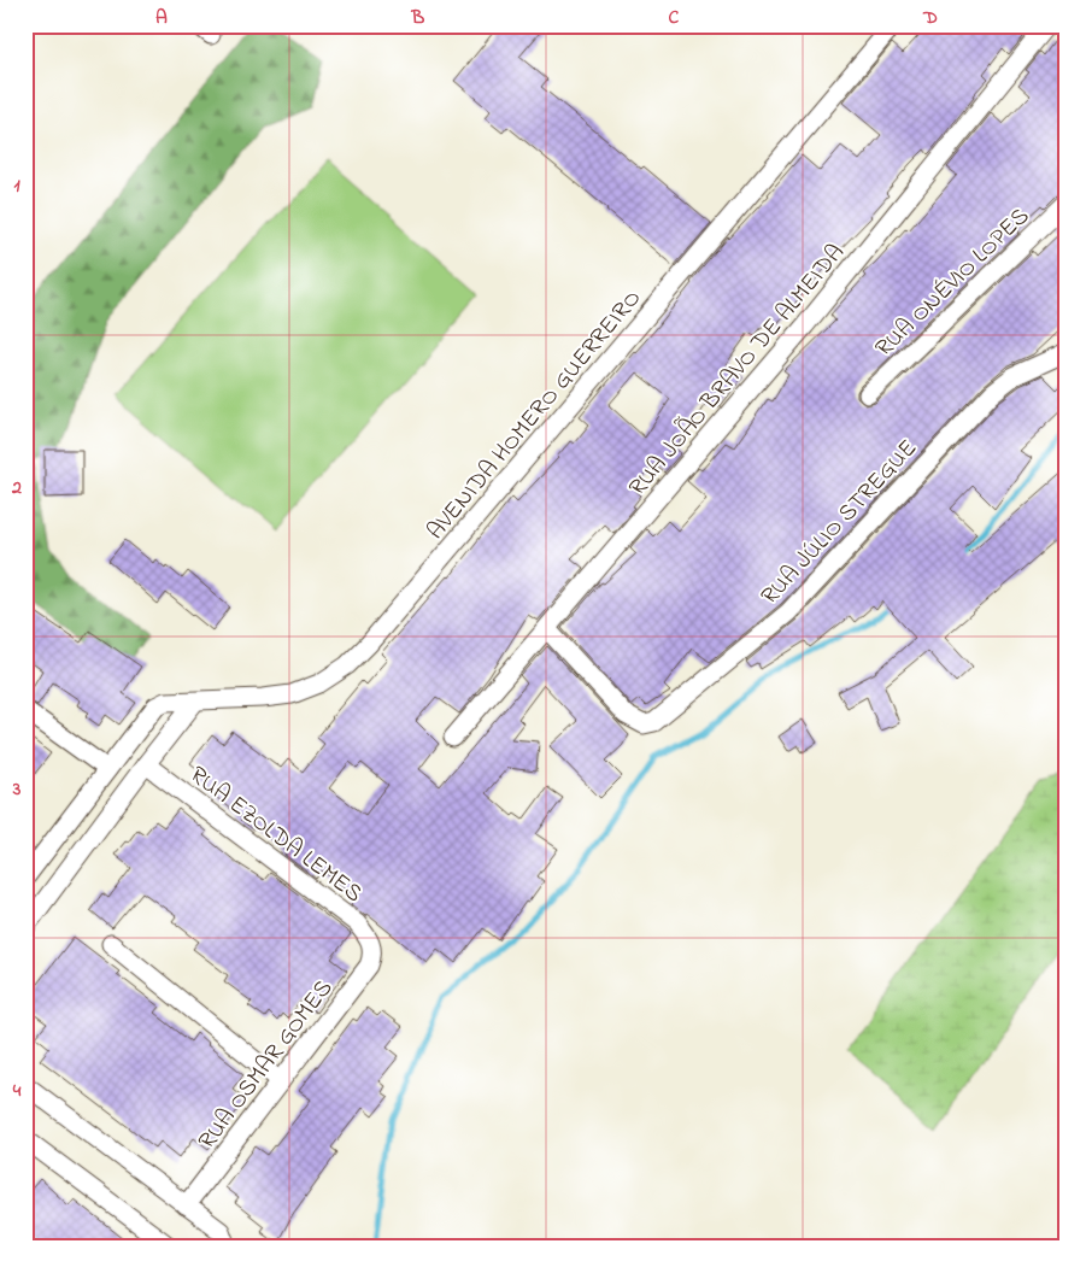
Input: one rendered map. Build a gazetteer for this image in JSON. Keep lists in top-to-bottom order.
{
  "streets": {
    "street": [
      "RUA ONÉVIO LOPES",
      "RUA JOÃO BRAVO DE ALMEIDA",
      "AVENIDA HOMERO GUERREIRO",
      "RUA JÚLIO STREGUE",
      "RUA EZOLDA LEMES",
      "RUA OSMAR GOMES"
    ]
  },
  "crossings": [
    ["RUA JOÃO BRAVO DE ALMEIDA", "RUA JÚLIO STREGUE"],
    ["RUA EZOLDA LEMES", "RUA OSMAR GOMES"]
  ],
  "grid": {
    "columns": [
      "A",
      "B",
      "C",
      "D"
    ],
    "rows": [
      "1",
      "2",
      "3",
      "4"
    ]
  }
}
